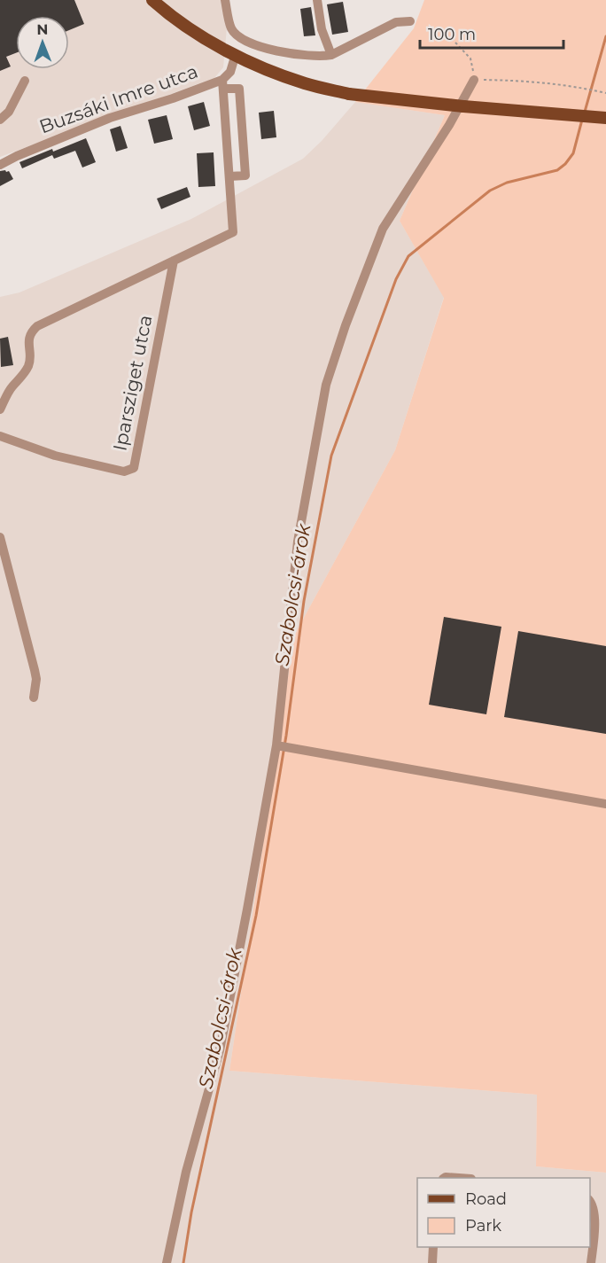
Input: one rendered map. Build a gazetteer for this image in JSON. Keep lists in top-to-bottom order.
{
  "streets": {
    "street": ["Buzsáki Imre utca", "Iparsziget utca"]
  },
  "water": ["Szabolcsi-árok"],
  "legend": ["Road", "Park"],
  "scale_bar": "100 m",
  "north": "top"
}
